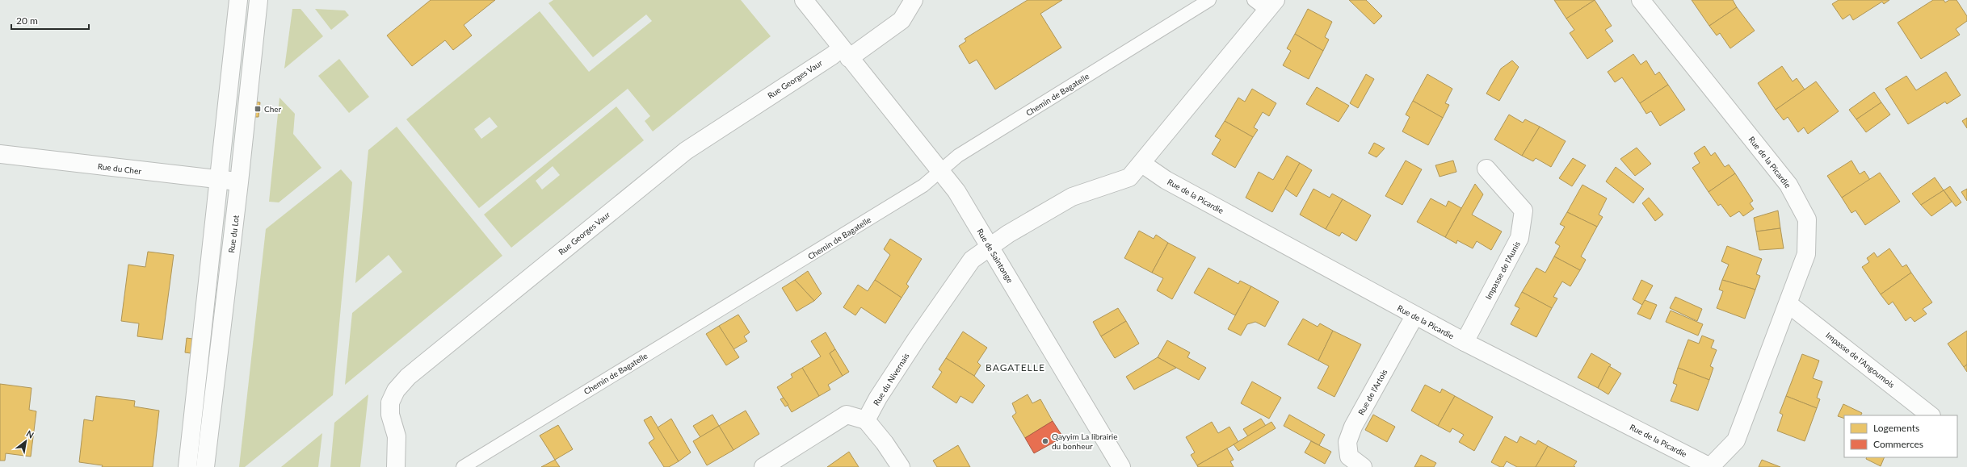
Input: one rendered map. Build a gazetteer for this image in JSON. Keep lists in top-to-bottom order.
{
  "streets": {
    "street": [
      "Rue Georges Vaur",
      "Rue de la Picardie",
      "Rue du Cher",
      "Rue du Lot",
      "Rue de Saintonge",
      "Impasse de l'Aunis",
      "Impasse de l'Angoumois",
      "Rue du Nivernais",
      "Rue de l'Artois"
    ],
    "lane": ["Chemin de Bagatelle"]
  },
  "crossings": [
    ["Rue Georges Vaur", "Rue de Saintonge"],
    ["Chemin de Bagatelle", "Rue de Saintonge"],
    ["Rue de la Picardie", "Impasse de l'Aunis"],
    ["Rue de la Picardie", "Impasse de l'Angoumois"],
    ["Rue de la Picardie", "Rue de l'Artois"],
    ["Rue du Cher", "Rue du Lot"],
    ["Rue de Saintonge", "Rue du Nivernais"]
  ],
  "districts": ["BAGATELLE"],
  "places": {
    "transit": ["Cher"],
    "other": ["Qayyim La librairie du bonheur"]
  },
  "legend": ["Logements", "Commerces"],
  "scale_bar": "20 m",
  "north": "top right"
}
